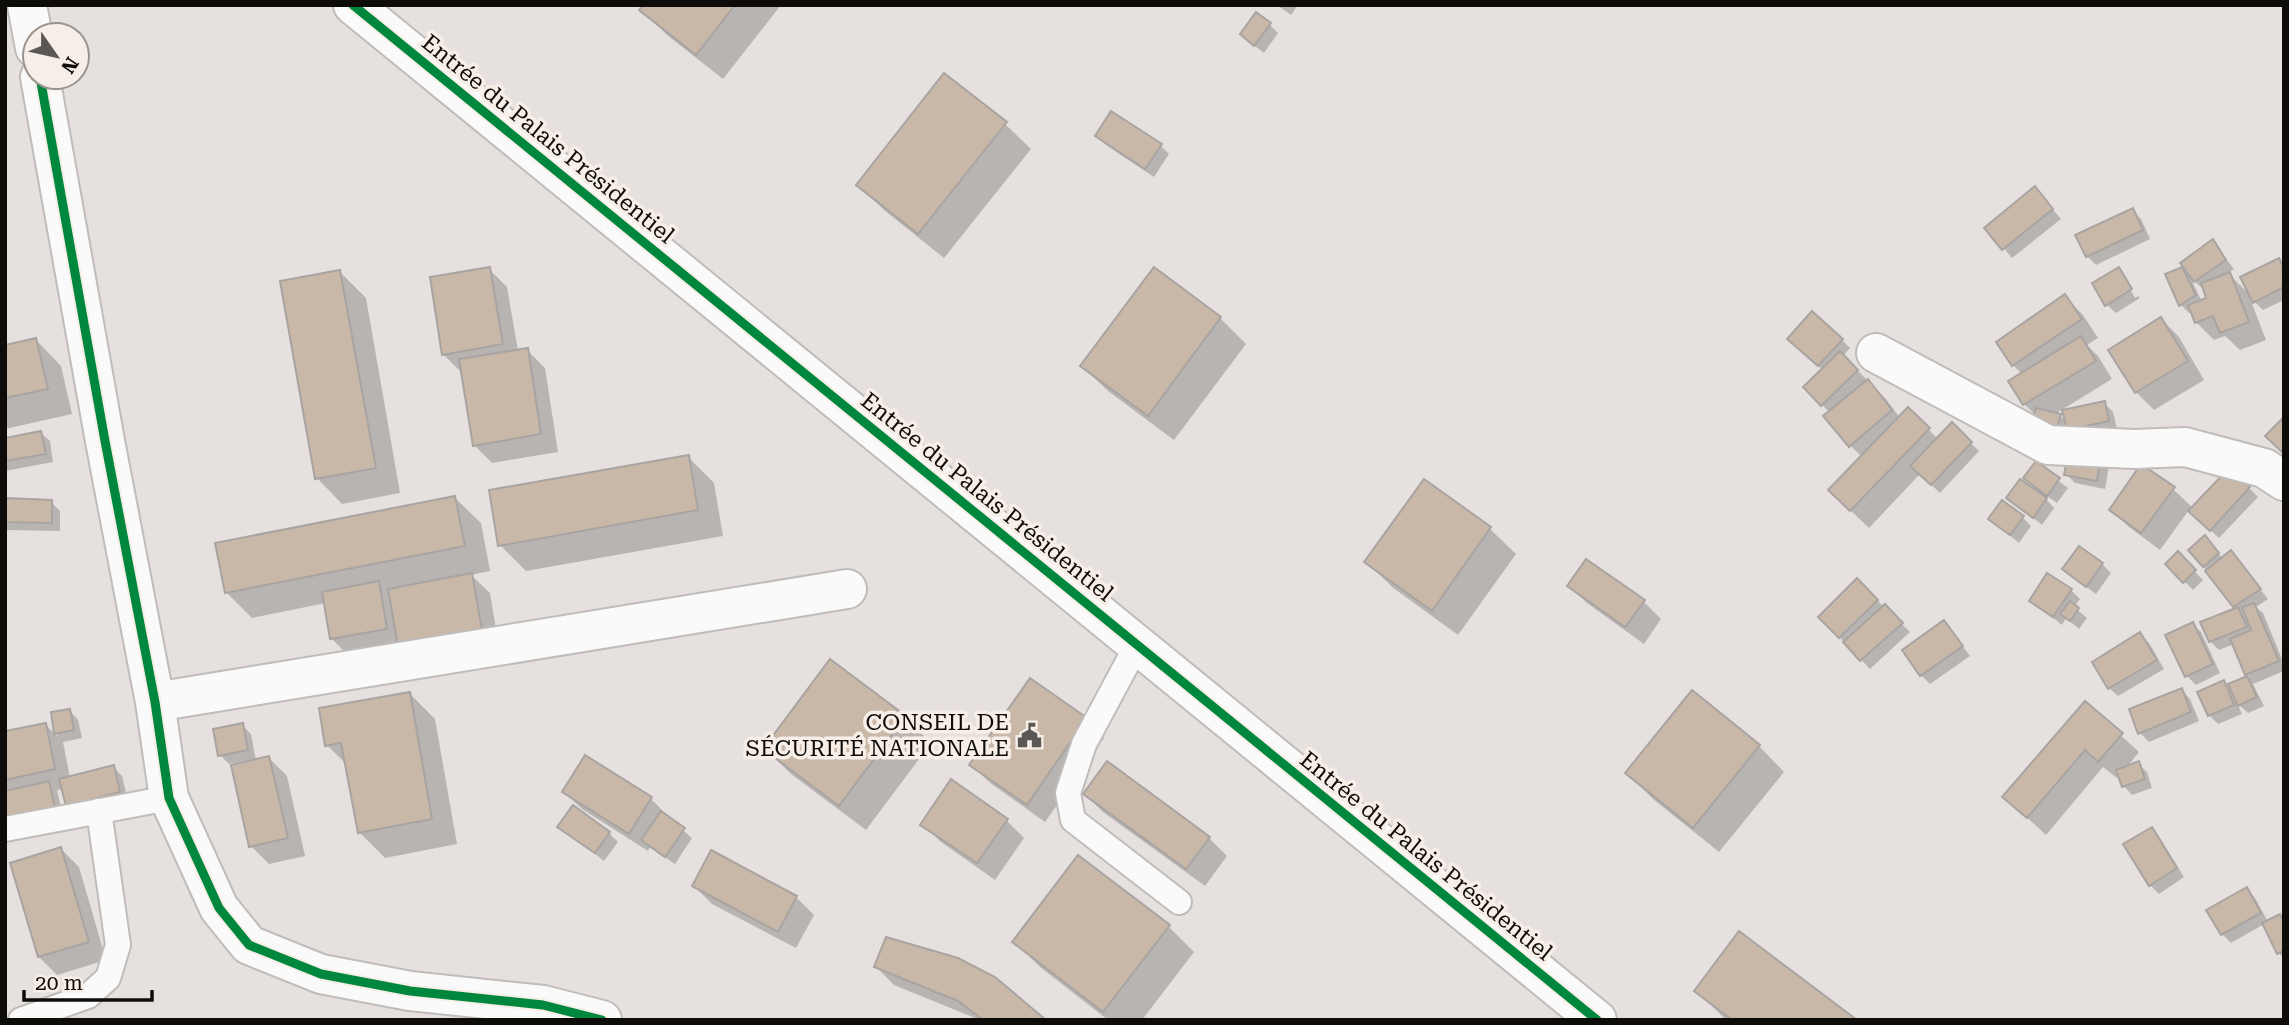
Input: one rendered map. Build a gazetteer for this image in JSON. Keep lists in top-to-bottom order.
{
  "streets": {
    "street": ["Entrée du Palais Présidentiel"]
  },
  "places": {
    "public building": ["CONSEIL DE SÉCURITÉ NATIONALE"]
  },
  "scale_bar": "20 m",
  "north": "bottom right"
}
